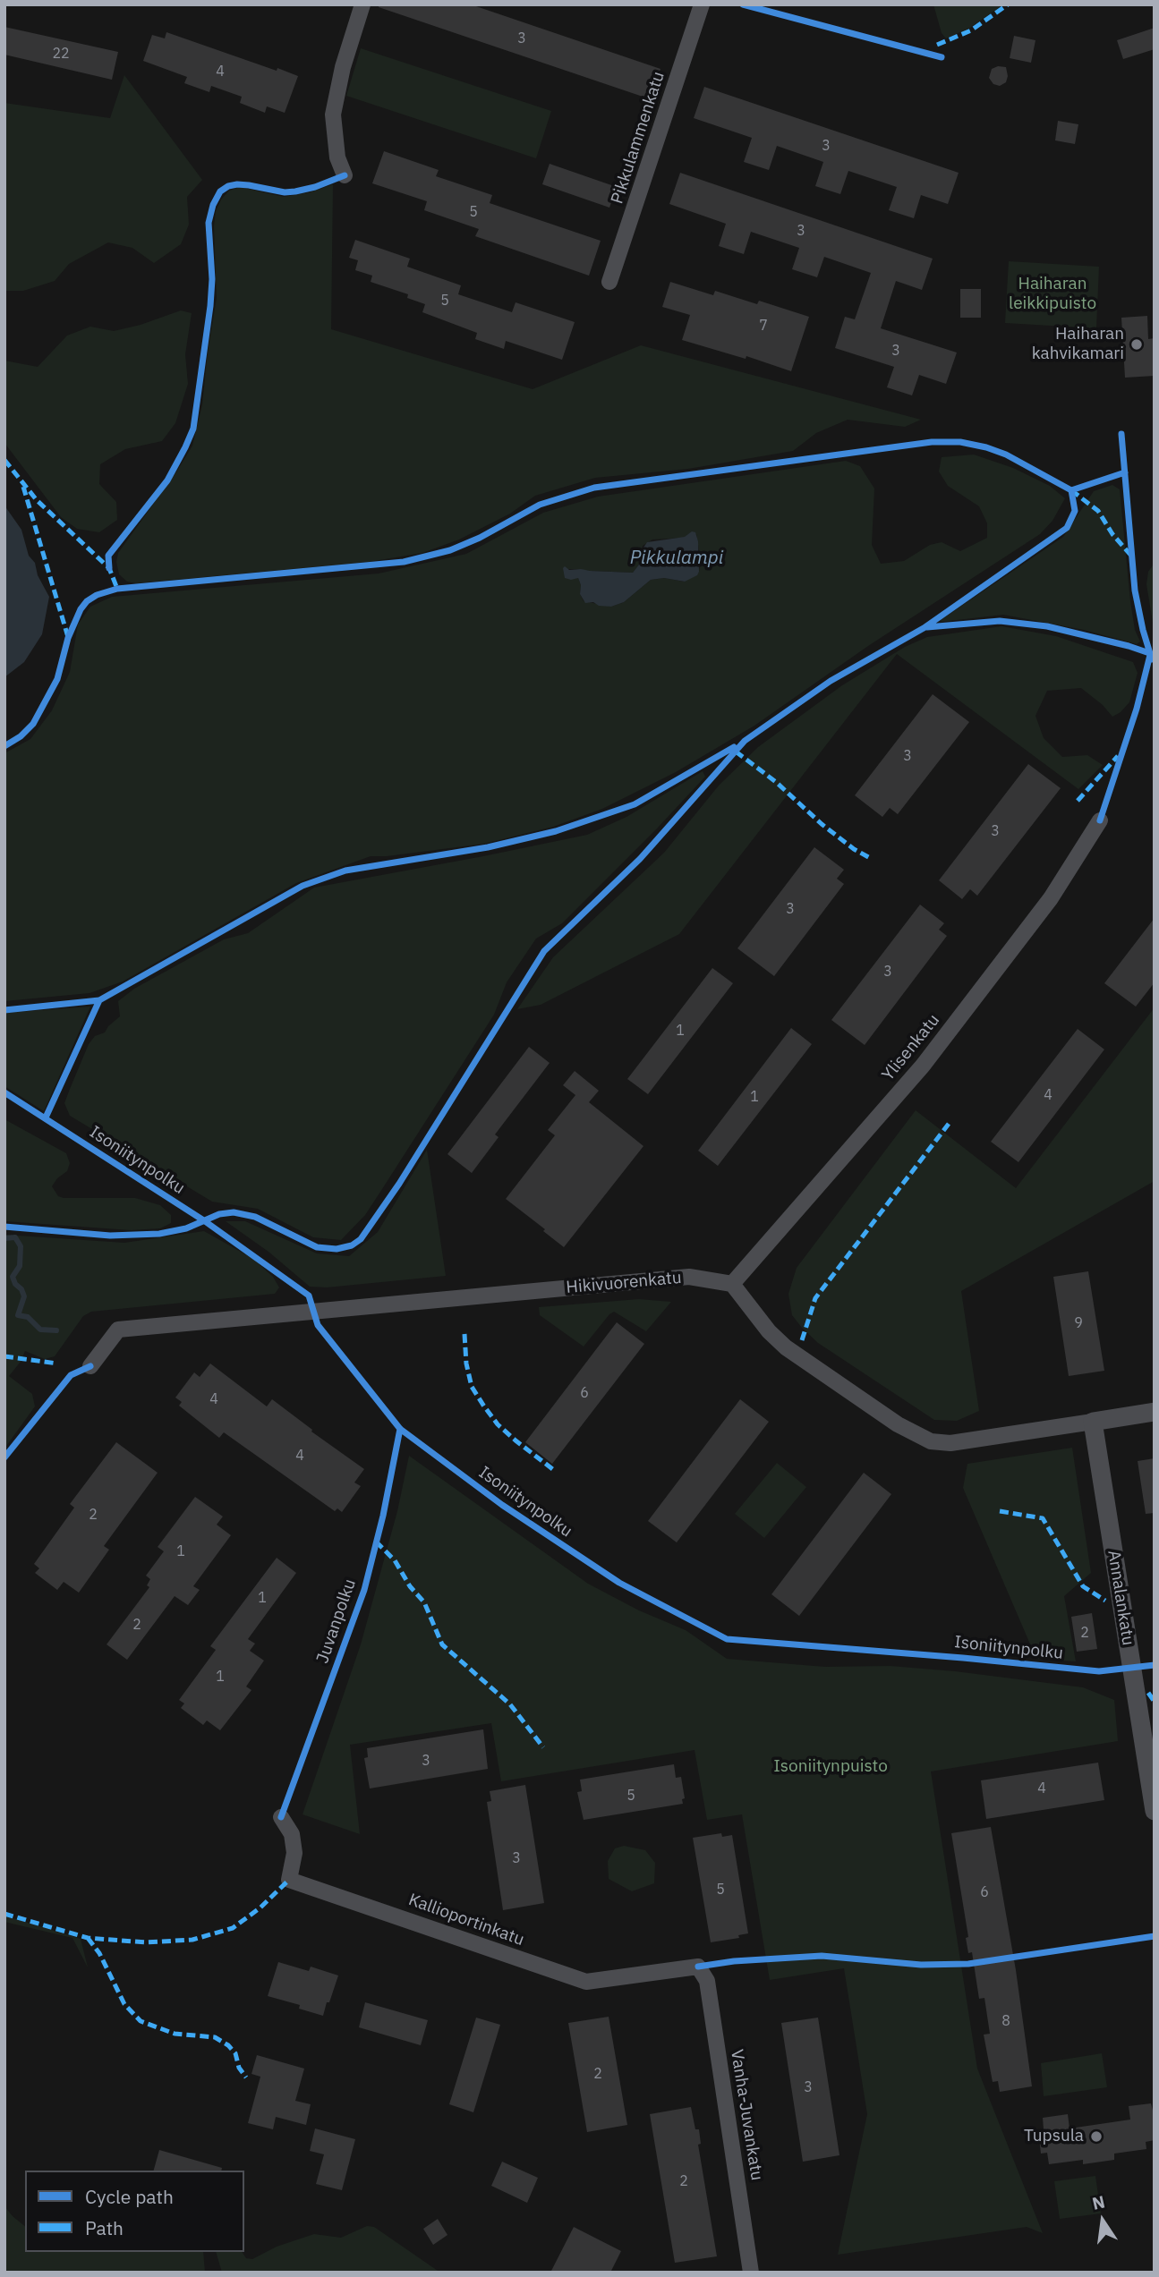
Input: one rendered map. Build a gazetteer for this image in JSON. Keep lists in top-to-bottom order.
{
  "streets": {
    "street": [
      "Pikkulammenkatu",
      "Ylisenkatu",
      "Hikivuorenkatu",
      "Annalankatu",
      "Kallioportinkatu",
      "Vanha-Juvankatu"
    ],
    "cycle path": ["Isoniitynpolku", "Juvanpolku"]
  },
  "crossings": [
    ["Ylisenkatu", "Hikivuorenkatu"],
    ["Kallioportinkatu", "Vanha-Juvankatu"]
  ],
  "water": ["Pikkulampi"],
  "parks": ["Haiharan leikkipuisto", "Isoniitynpuisto"],
  "places": ["Haiharan kahvikamari", "Tupsula"],
  "house_numbers": [
    "3",
    "22",
    "4",
    "3",
    "5",
    "3",
    "5",
    "7",
    "3",
    "3",
    "3",
    "3",
    "3",
    "1",
    "4",
    "1",
    "9",
    "6",
    "4",
    "4",
    "2",
    "1",
    "1",
    "2",
    "2",
    "1",
    "3",
    "4",
    "5",
    "3",
    "5",
    "6",
    "8",
    "2",
    "3",
    "2"
  ],
  "legend": ["Cycle path", "Path"],
  "north": "top"
}
